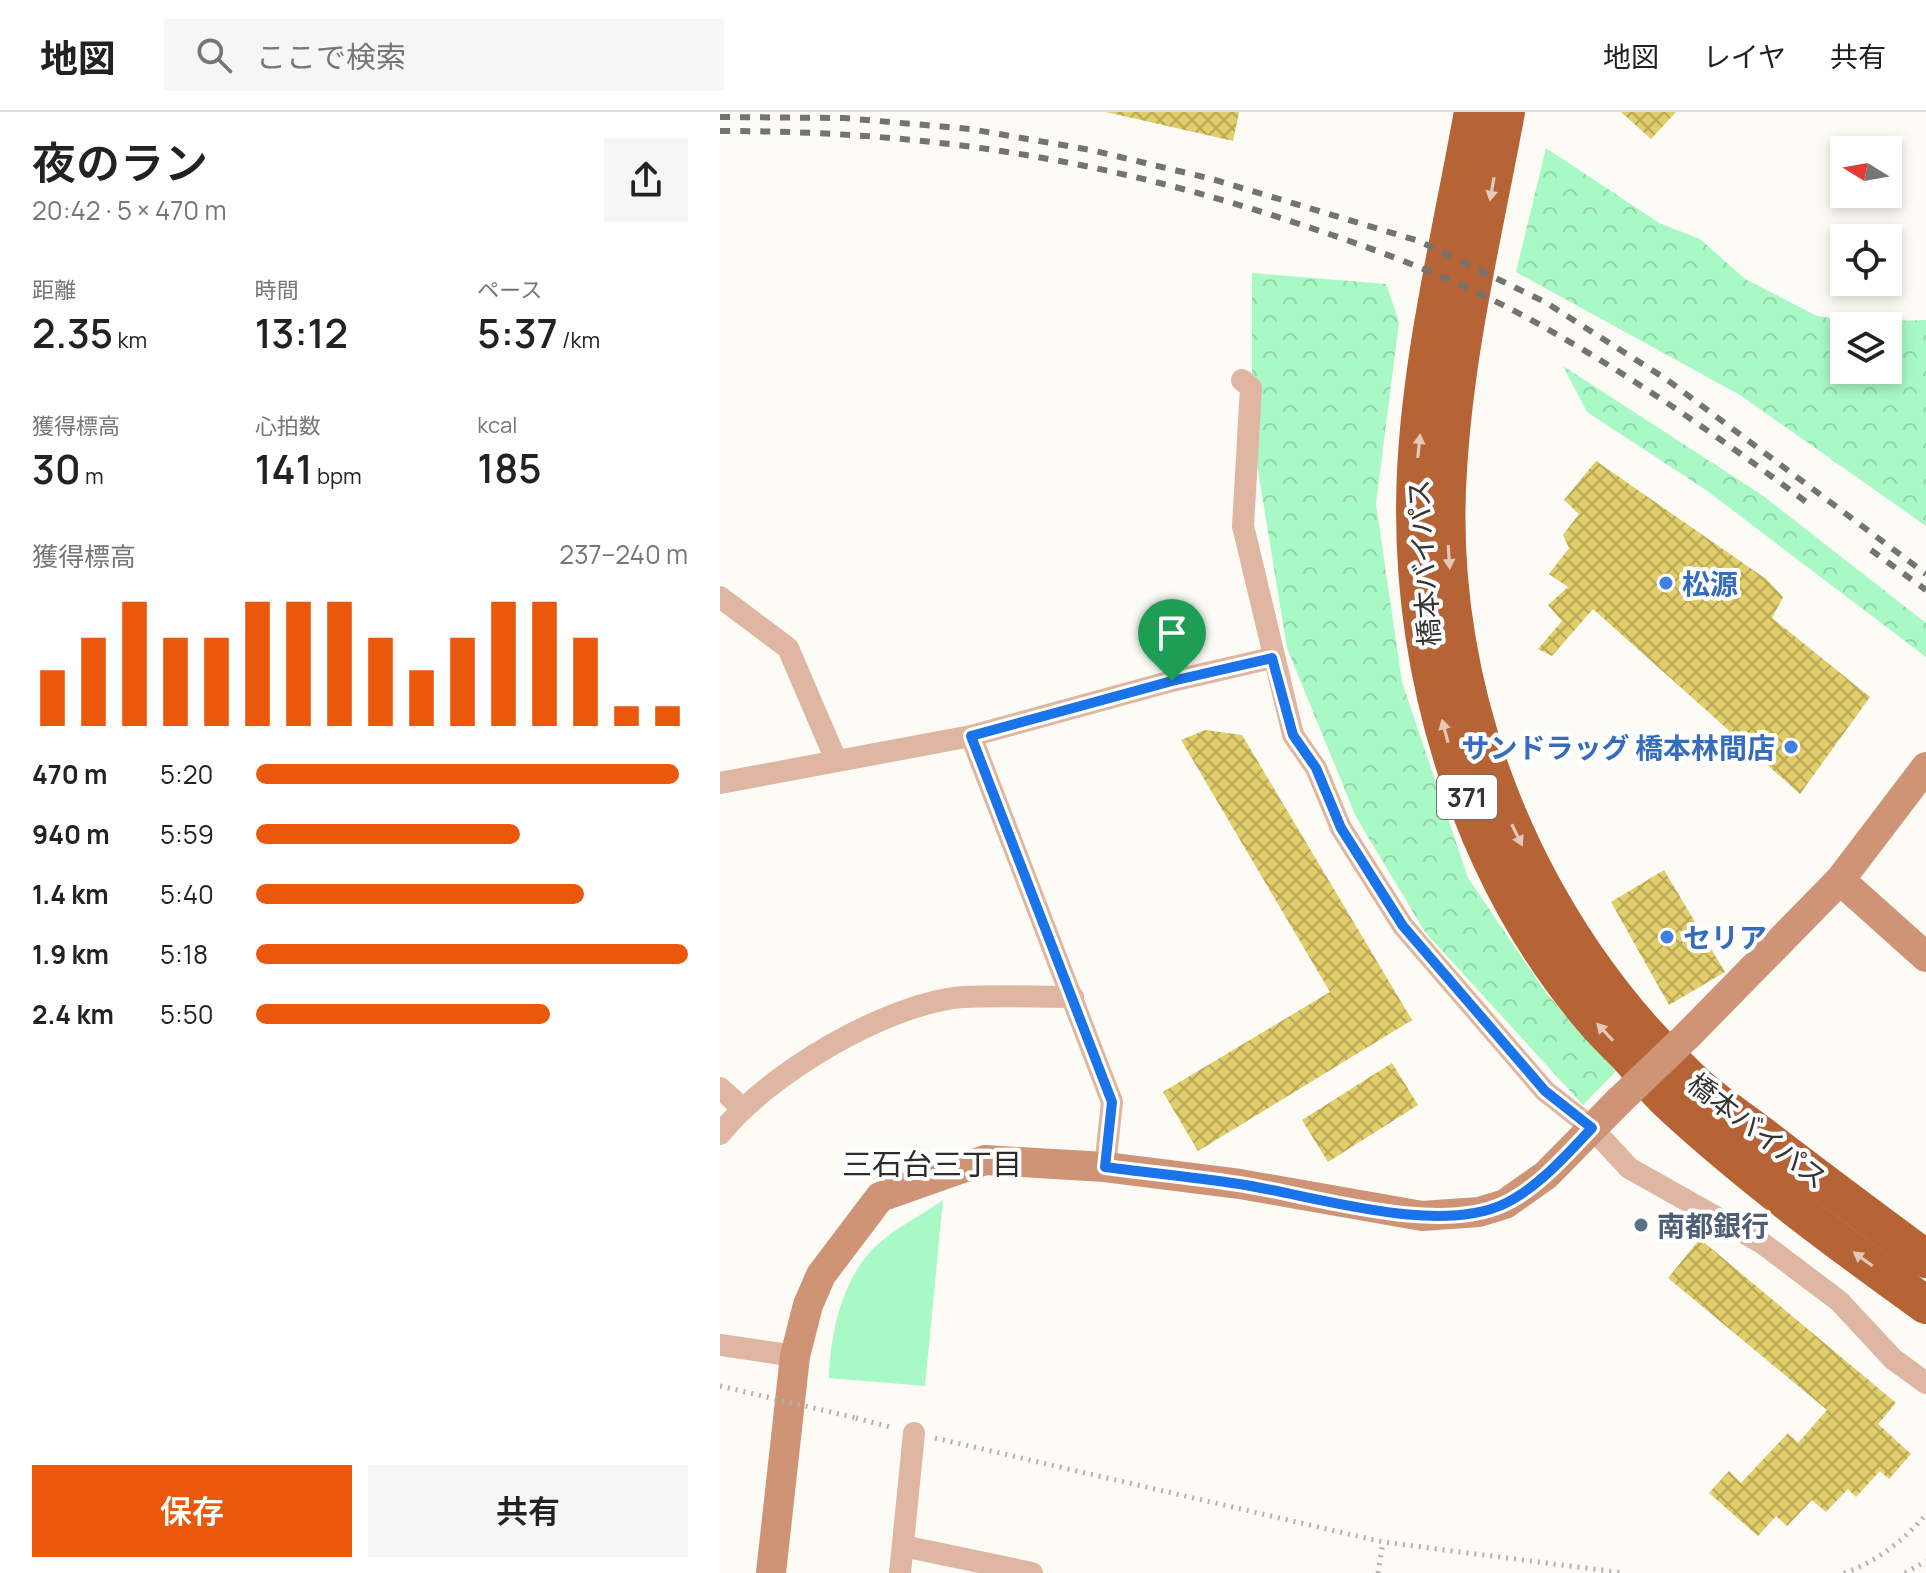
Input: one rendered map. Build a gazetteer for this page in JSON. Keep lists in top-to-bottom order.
{
  "streets": {
    "highway": ["橋本バイパス", "371"]
  },
  "districts": ["三石台三丁目"],
  "places": [
    "松源",
    "サンドラッグ 橋本林間店",
    "セリア",
    "南都銀行"
  ],
  "north": "left",
  "page": {
    "header": "地図",
    "search": "ここで検索",
    "nav": ["地図", "レイヤ", "共有"],
    "heading": ["夜のラン", "20:42 · 5 × 470 m"],
    "stats": [
      ["距離", "2.35 km"],
      ["時間", "13:12"],
      ["ペース", "5:37 /km"],
      ["獲得標高", "30 m"],
      ["心拍数", "141 bpm"],
      ["kcal", "185"]
    ],
    "chart": ["獲得標高", "237–240 m"],
    "list": [
      {
        "name": "470 m",
        "note": "5:20"
      },
      {
        "name": "940 m",
        "note": "5:59"
      },
      {
        "name": "1.4 km",
        "note": "5:40"
      },
      {
        "name": "1.9 km",
        "note": "5:18"
      },
      {
        "name": "2.4 km",
        "note": "5:50"
      }
    ],
    "buttons": ["保存", "共有"]
  }
}
